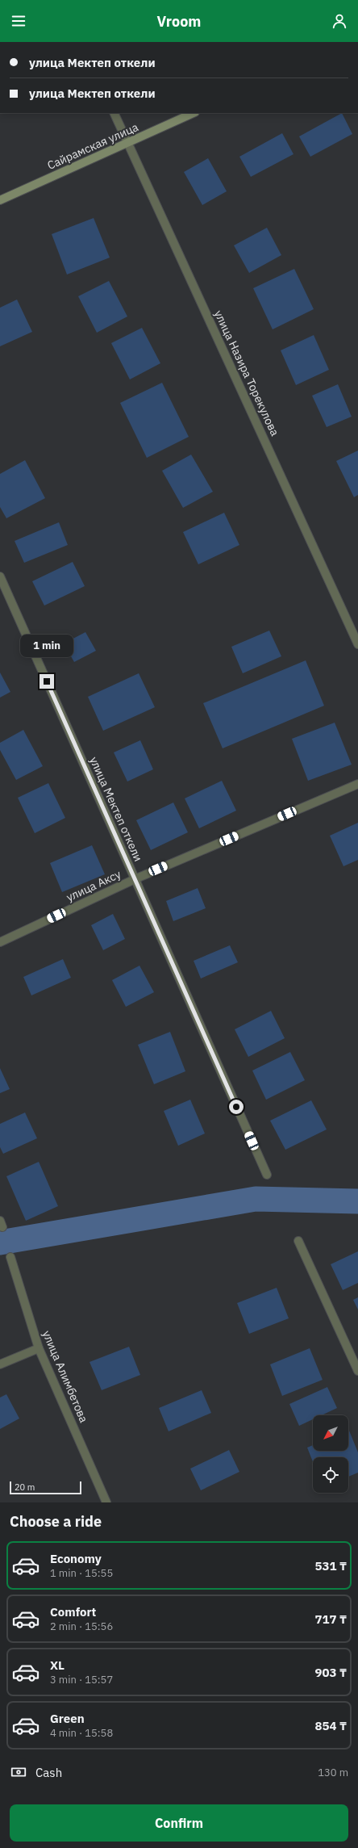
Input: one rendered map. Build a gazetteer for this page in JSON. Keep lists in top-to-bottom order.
{
  "streets": {
    "main road": ["Сайрамская улица"],
    "street": [
      "улица Назира Торекулова",
      "улица Мектеп откели",
      "улица Аксу",
      "улица Алимбетова"
    ]
  },
  "crossings": [
    ["Сайрамская улица", "улица Назира Торекулова"],
    ["улица Мектеп откели", "улица Аксу"]
  ],
  "scale_bar": "20 m",
  "north": "bottom left",
  "page": {
    "header": "Vroom",
    "banner": ["улица Мектеп откели", "улица Мектеп откели"],
    "bubble": "1 min",
    "scale": "20 m",
    "heading": "Choose a ride",
    "list": [
      {
        "name": "Economy",
        "note": "1 min · 15:55",
        "value": "531 ₸"
      },
      {
        "name": "Comfort",
        "note": "2 min · 15:56",
        "value": "717 ₸"
      },
      {
        "name": "XL",
        "note": "3 min · 15:57",
        "value": "903 ₸"
      },
      {
        "name": "Green",
        "note": "4 min · 15:58",
        "value": "854 ₸"
      }
    ],
    "pay": ["Cash", "130 m"],
    "buttons": "Confirm"
  }
}
